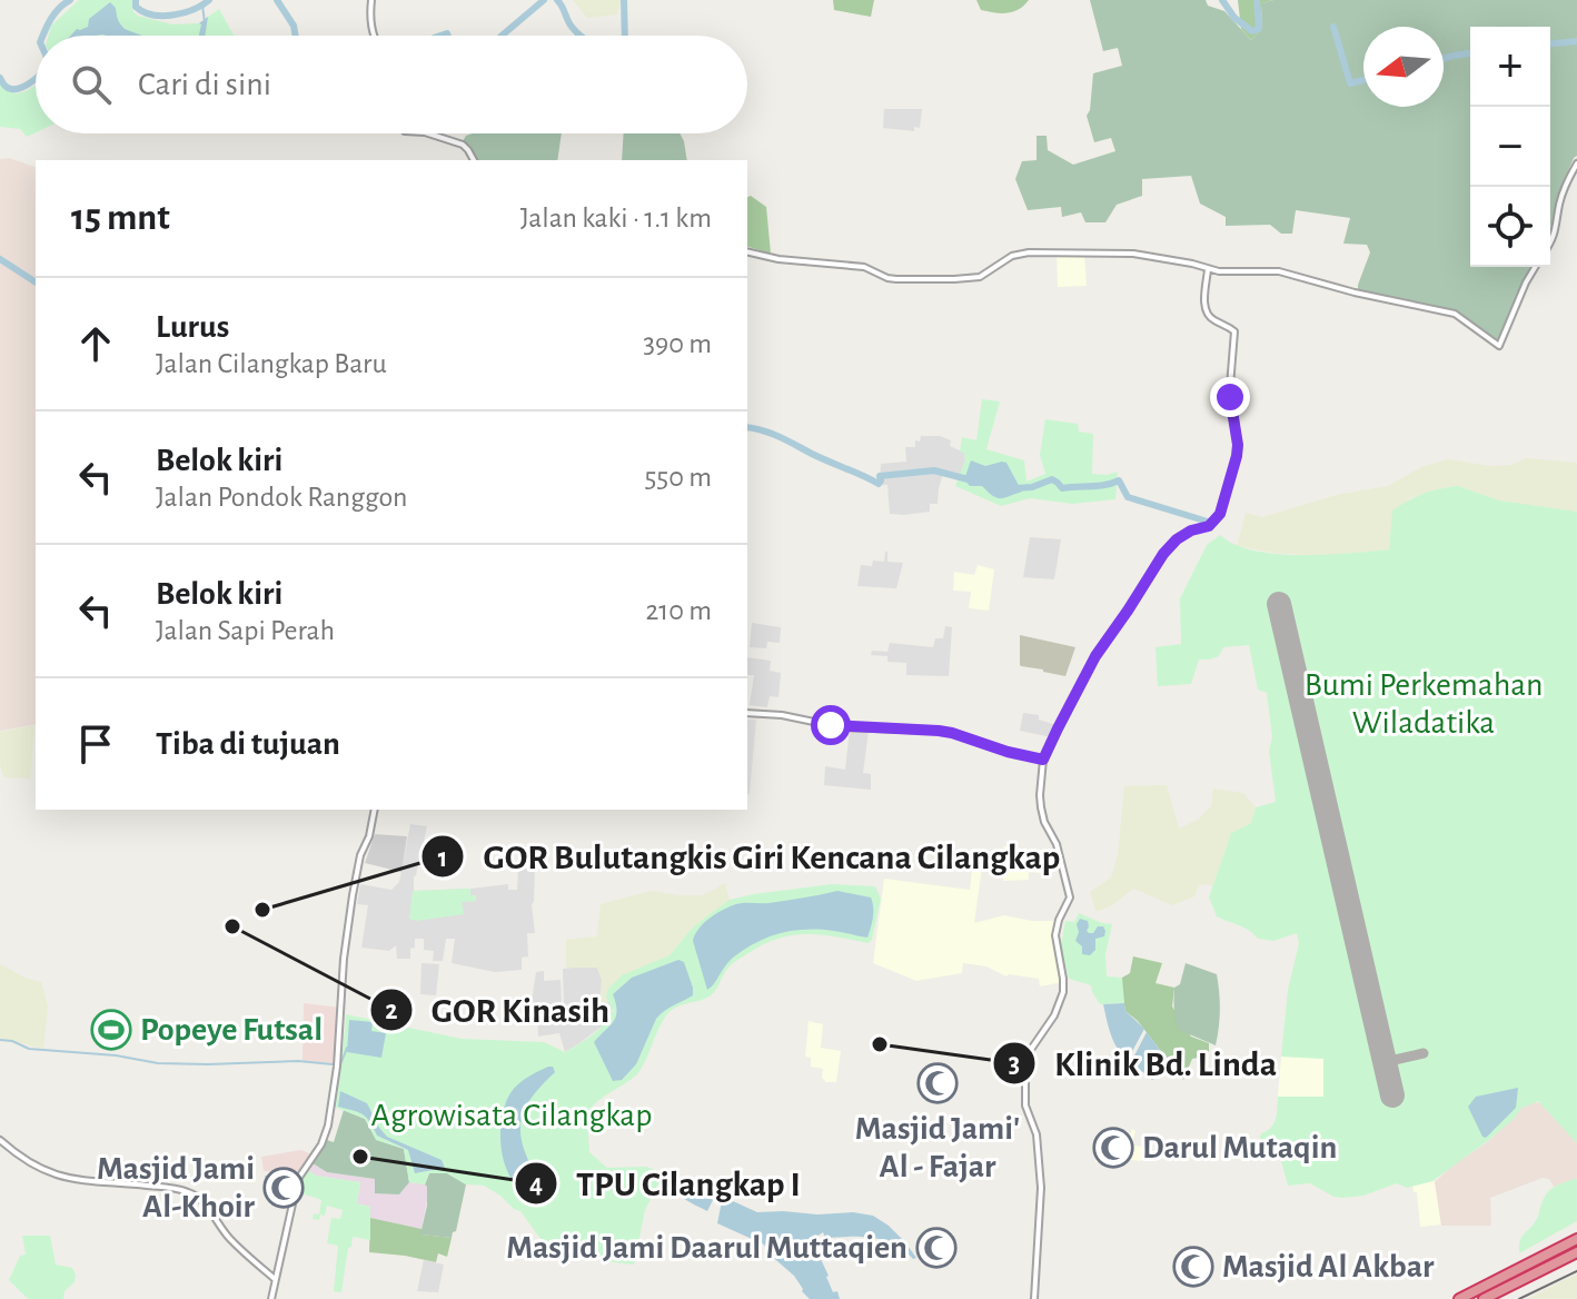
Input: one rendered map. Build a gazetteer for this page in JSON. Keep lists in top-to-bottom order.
{
  "parks": ["Bumi Perkemahan Wiladatika", "Agrowisata Cilangkap"],
  "places": {
    "other": [
      "GOR Bulutangkis Giri Kencana Cilangkap",
      "GOR Kinasih",
      "Klinik Bd. Linda",
      "TPU Cilangkap I"
    ],
    "sports": ["Popeye Futsal"],
    "mosque": [
      "Masjid Jami' Al - Fajar",
      "Darul Mutaqin",
      "Masjid Jami Al-Khoir",
      "Masjid Jami Daarul Muttaqien",
      "Masjid Al Akbar"
    ]
  },
  "north": "left",
  "page": {
    "map_buttons": ["+", "−"],
    "search": "Cari di sini",
    "heading": ["15 mnt", "Jalan kaki · 1.1 km"],
    "list": [
      ["Lurus", "Jalan Cilangkap Baru", "390 m"],
      ["Belok kiri", "Jalan Pondok Ranggon", "550 m"],
      ["Belok kiri", "Jalan Sapi Perah", "210 m"],
      "Tiba di tujuan"
    ]
  }
}
